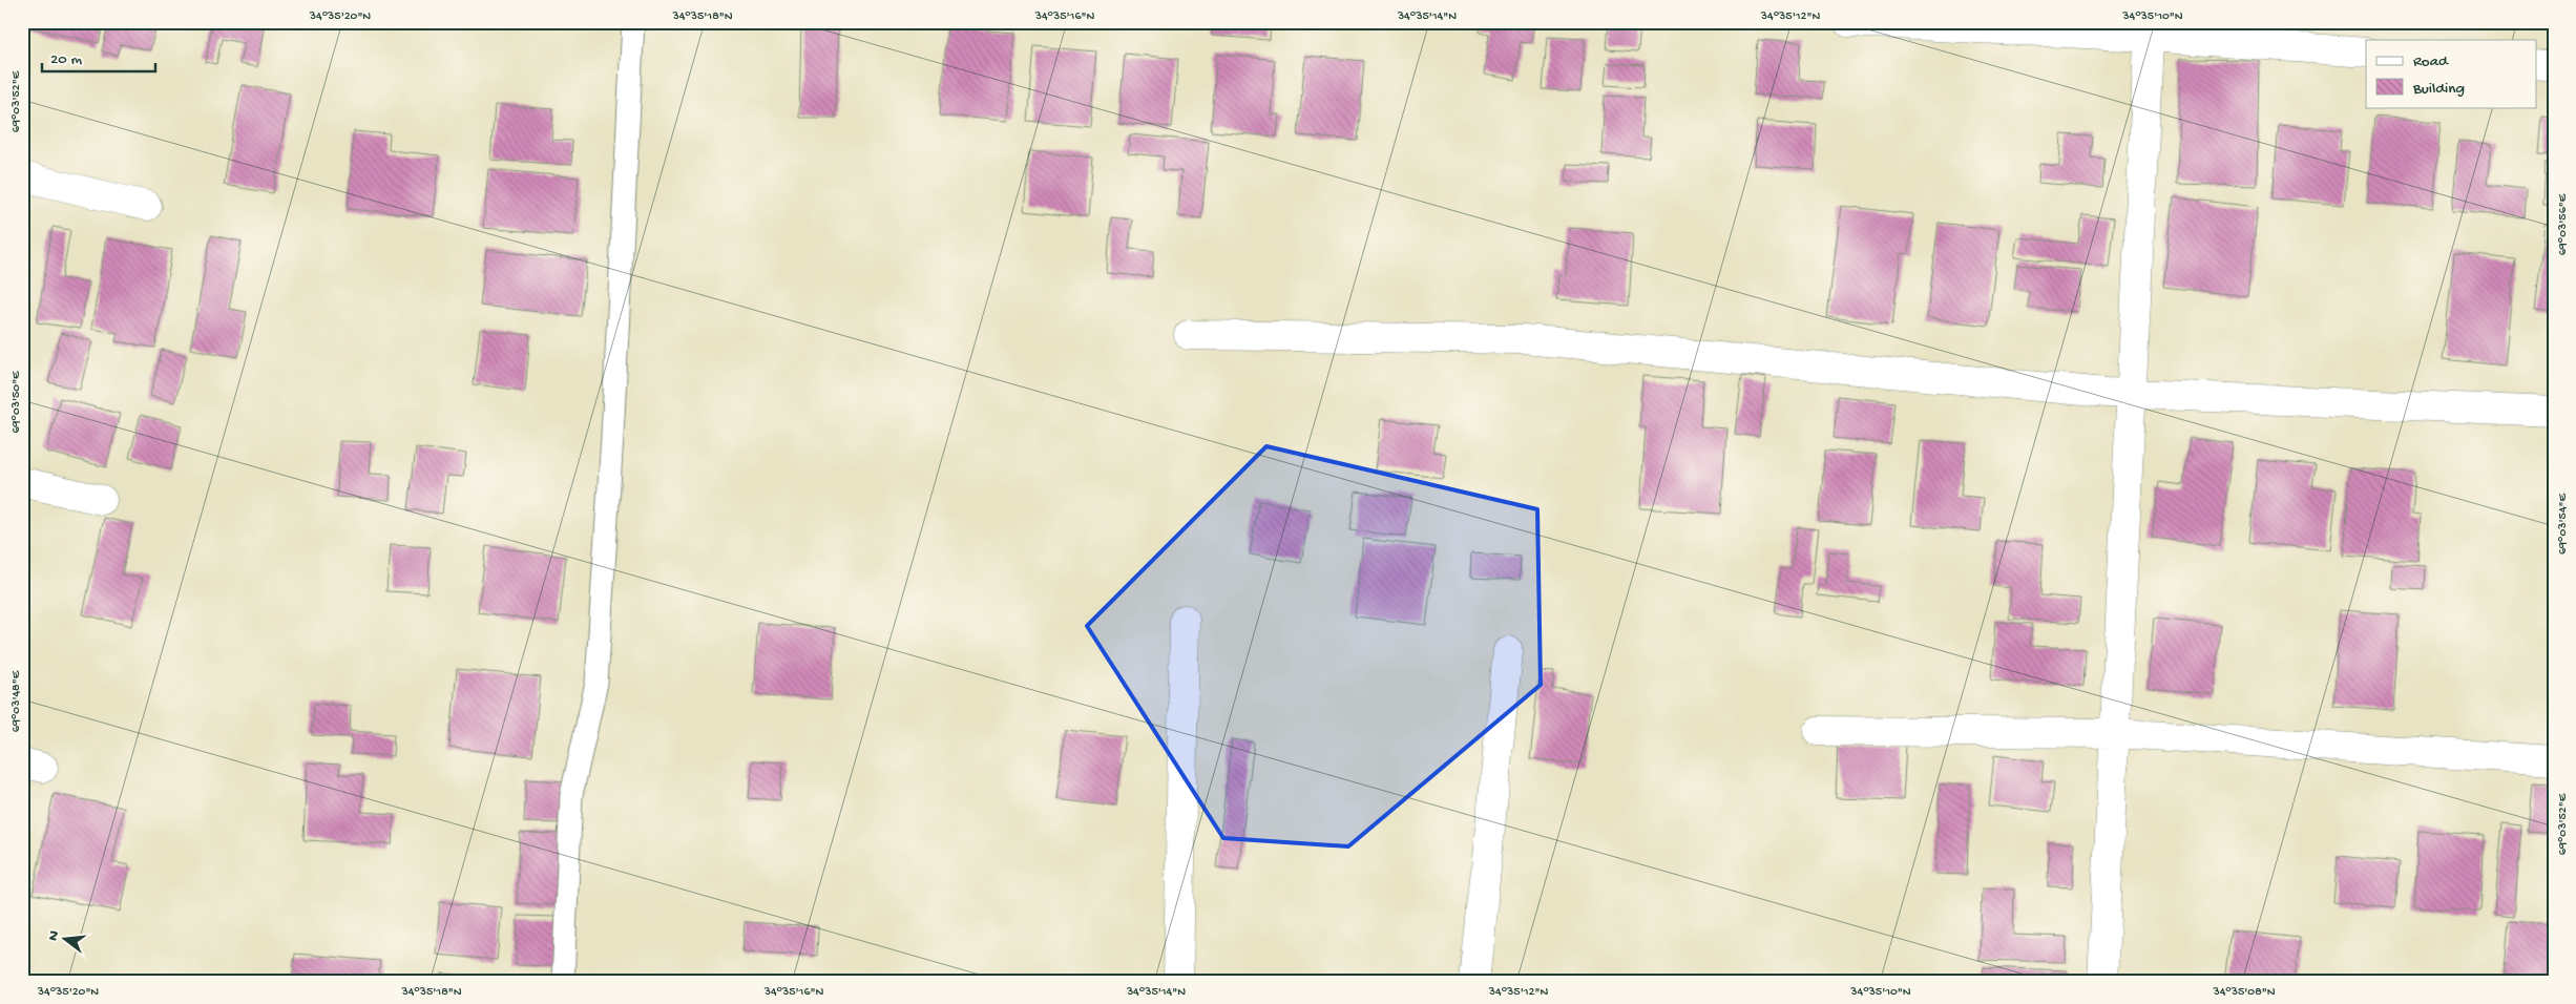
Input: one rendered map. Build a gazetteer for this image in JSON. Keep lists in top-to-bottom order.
{
  "legend": ["Road", "Building"],
  "scale_bar": "20 m",
  "north": "left",
  "coordinates": [
    "34°35'20\"N",
    "34°35'18\"N",
    "34°35'16\"N",
    "34°35'14\"N",
    "34°35'12\"N",
    "34°35'10\"N",
    "69°03'52\"E",
    "69°03'56\"E",
    "69°03'50\"E",
    "69°03'54\"E",
    "69°03'48\"E",
    "34°35'08\"N"
  ]
}
